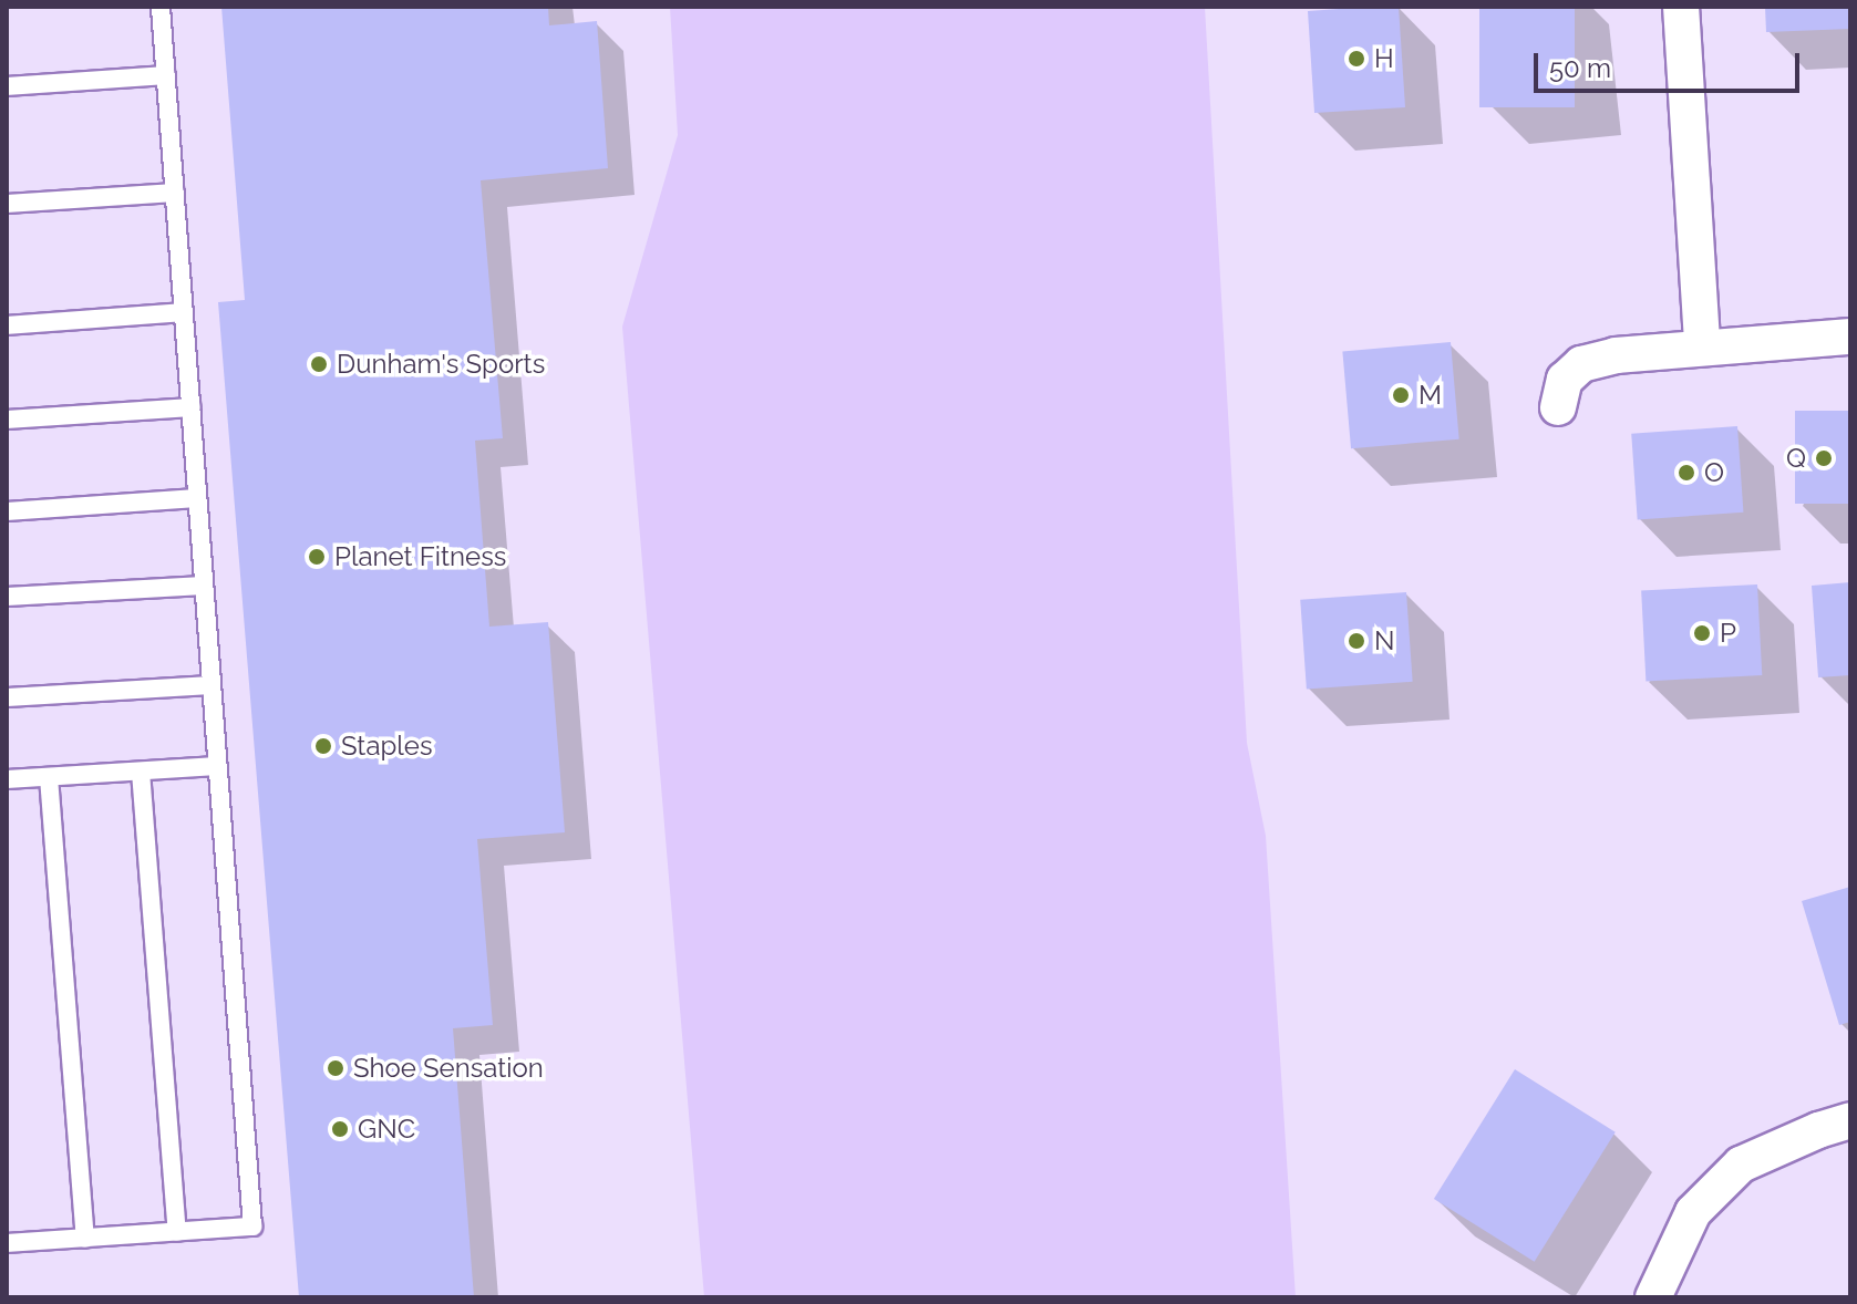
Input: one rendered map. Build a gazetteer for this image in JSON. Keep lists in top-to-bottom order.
{
  "places": [
    "H",
    "Dunham's Sports",
    "M",
    "Q",
    "O",
    "Planet Fitness",
    "P",
    "N",
    "Staples",
    "Shoe Sensation",
    "GNC"
  ],
  "scale_bar": "50 m"
}
